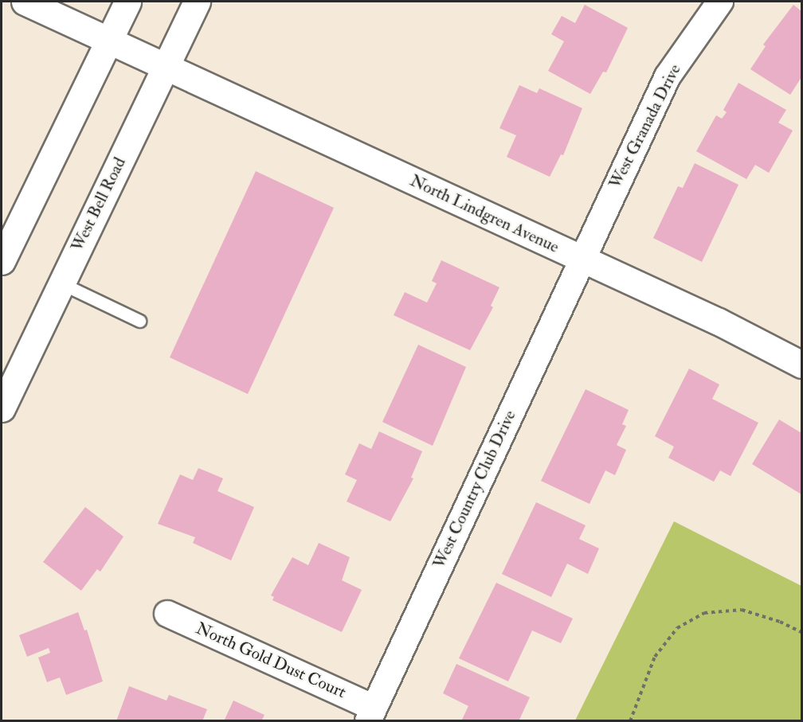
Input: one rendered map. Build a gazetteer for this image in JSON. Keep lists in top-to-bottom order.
{
  "streets": {
    "street": [
      "West Granada Drive",
      "West Bell Road",
      "North Lindgren Avenue",
      "West Country Club Drive",
      "North Gold Dust Court"
    ]
  },
  "crossings": [
    ["West Granada Drive", "North Lindgren Avenue"],
    ["West Granada Drive", "West Country Club Drive"],
    ["West Bell Road", "North Lindgren Avenue"],
    ["North Lindgren Avenue", "West Country Club Drive"],
    ["West Country Club Drive", "North Gold Dust Court"]
  ]
}
